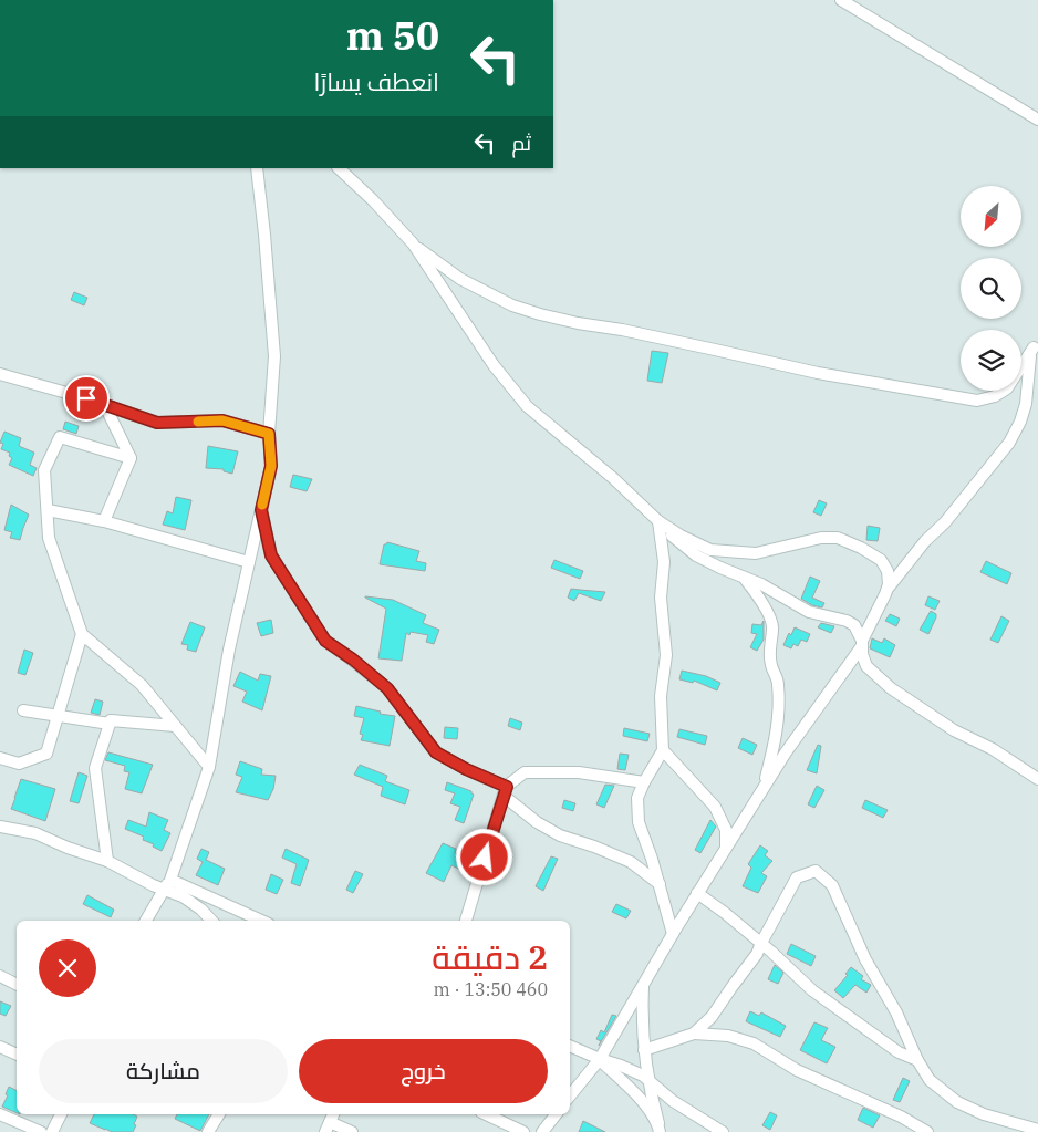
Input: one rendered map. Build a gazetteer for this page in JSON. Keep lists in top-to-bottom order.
{
  "north": "bottom left",
  "page": {
    "turn": ["50 m", "انعطف يسارًا"],
    "then": "ثم",
    "heading": ["2 دقيقة", "460 m · 13:50"],
    "buttons": ["خروج", "مشاركة"]
  }
}
